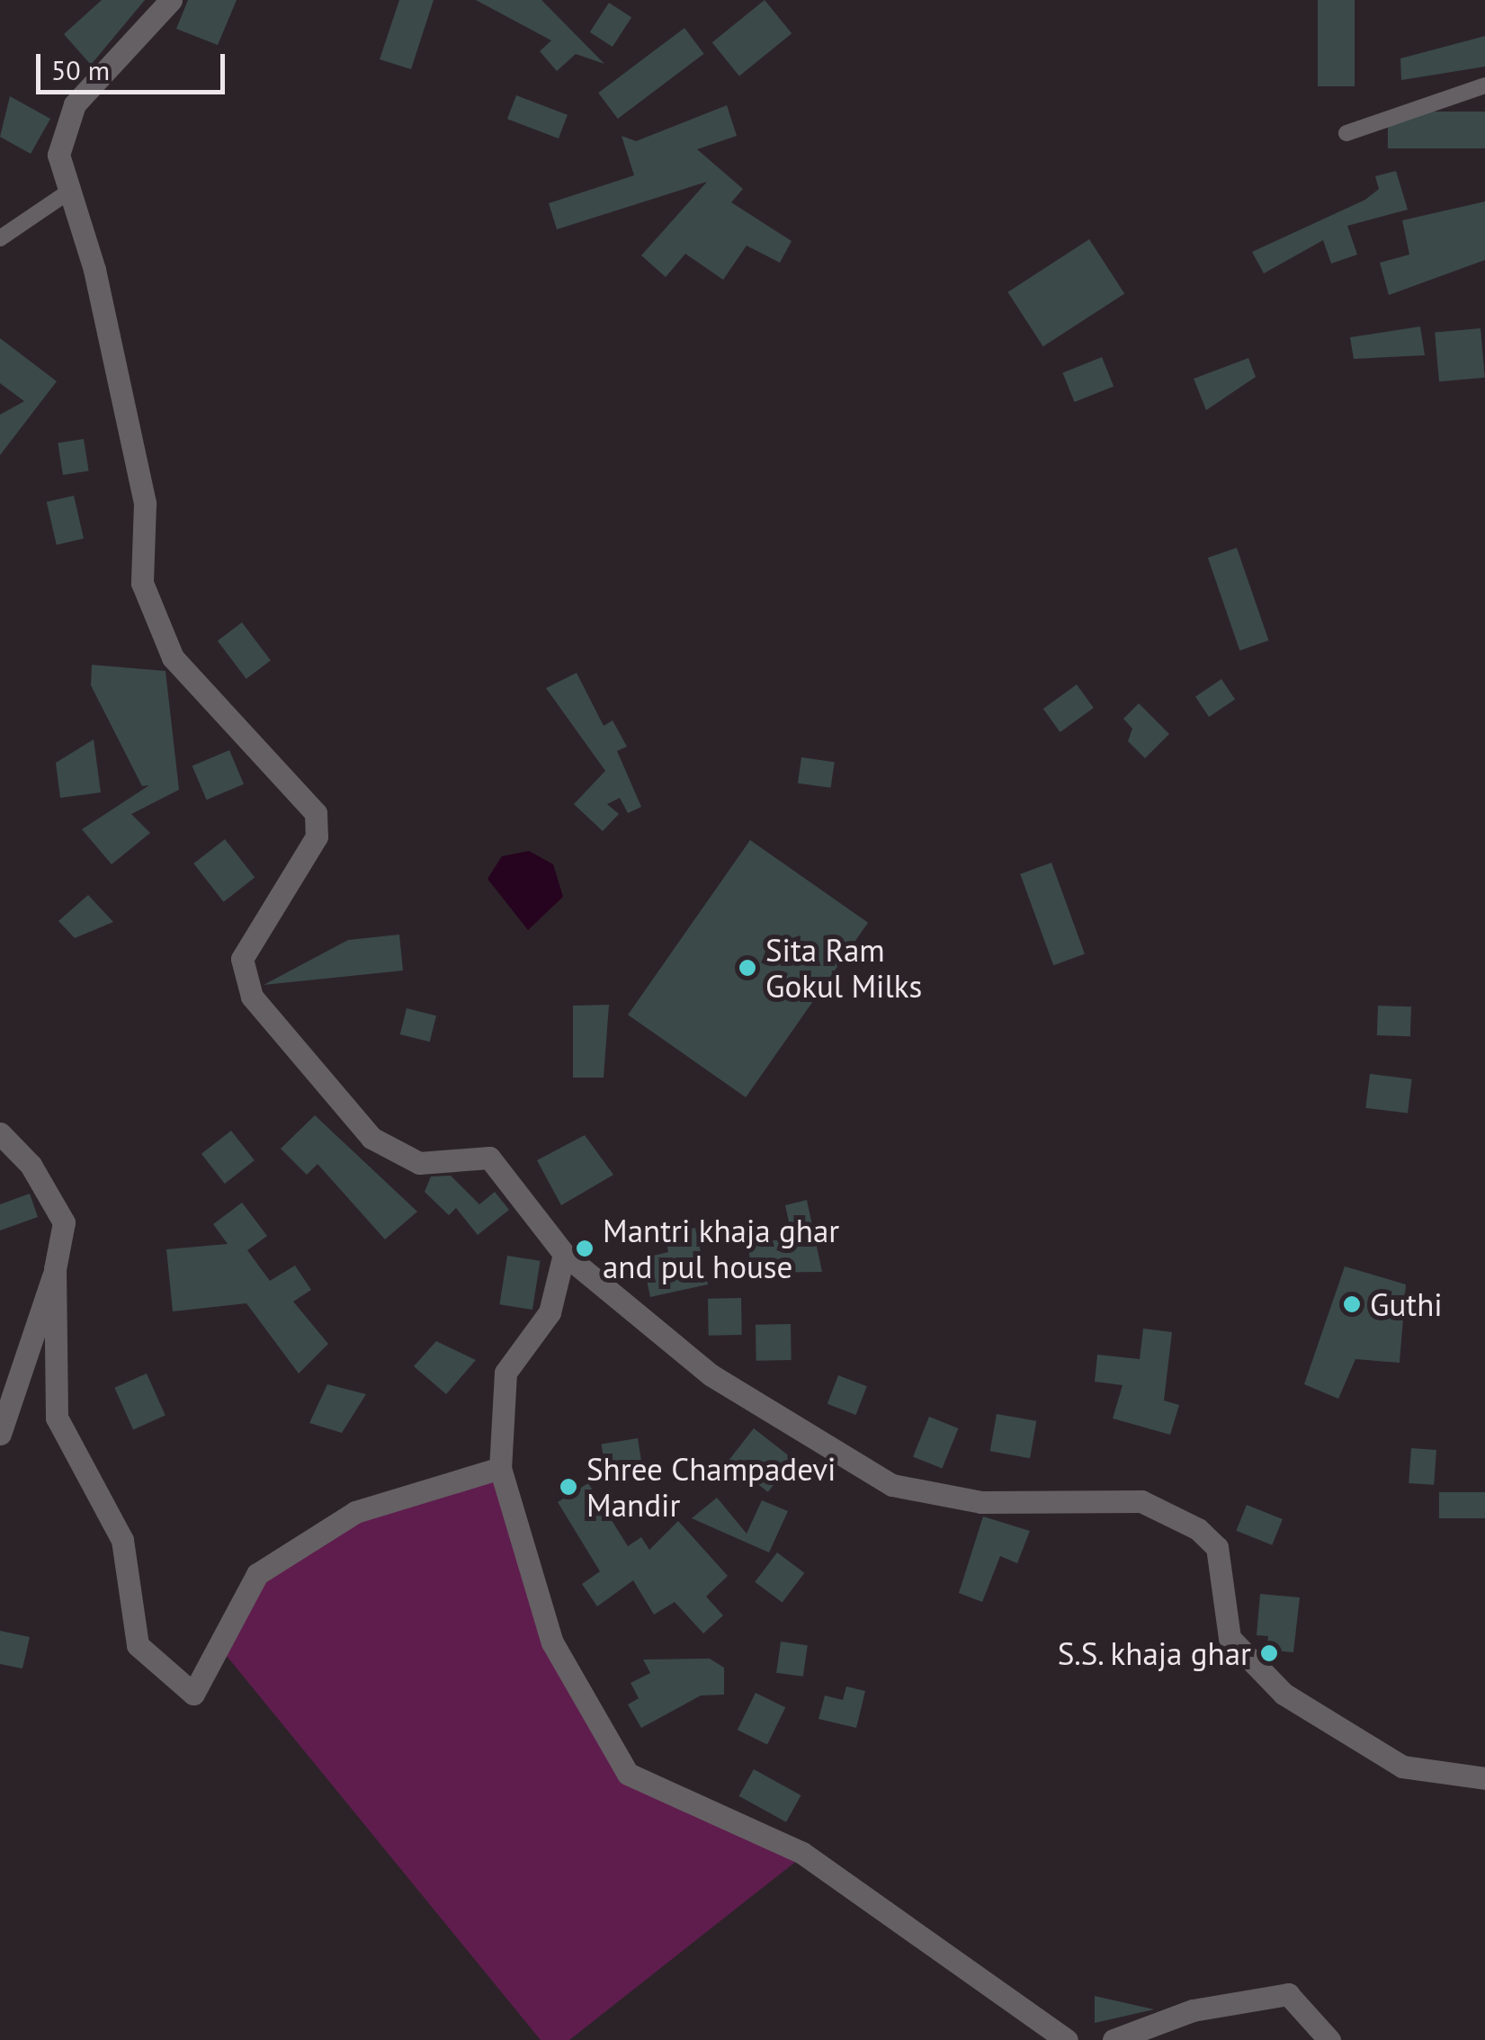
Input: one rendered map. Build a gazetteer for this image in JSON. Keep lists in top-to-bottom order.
{
  "places": [
    "Sita Ram Gokul Milks",
    "Mantri khaja ghar and pul house",
    "Guthi",
    "Shree Champadevi Mandir",
    "S.S. khaja ghar"
  ],
  "scale_bar": "50 m"
}
